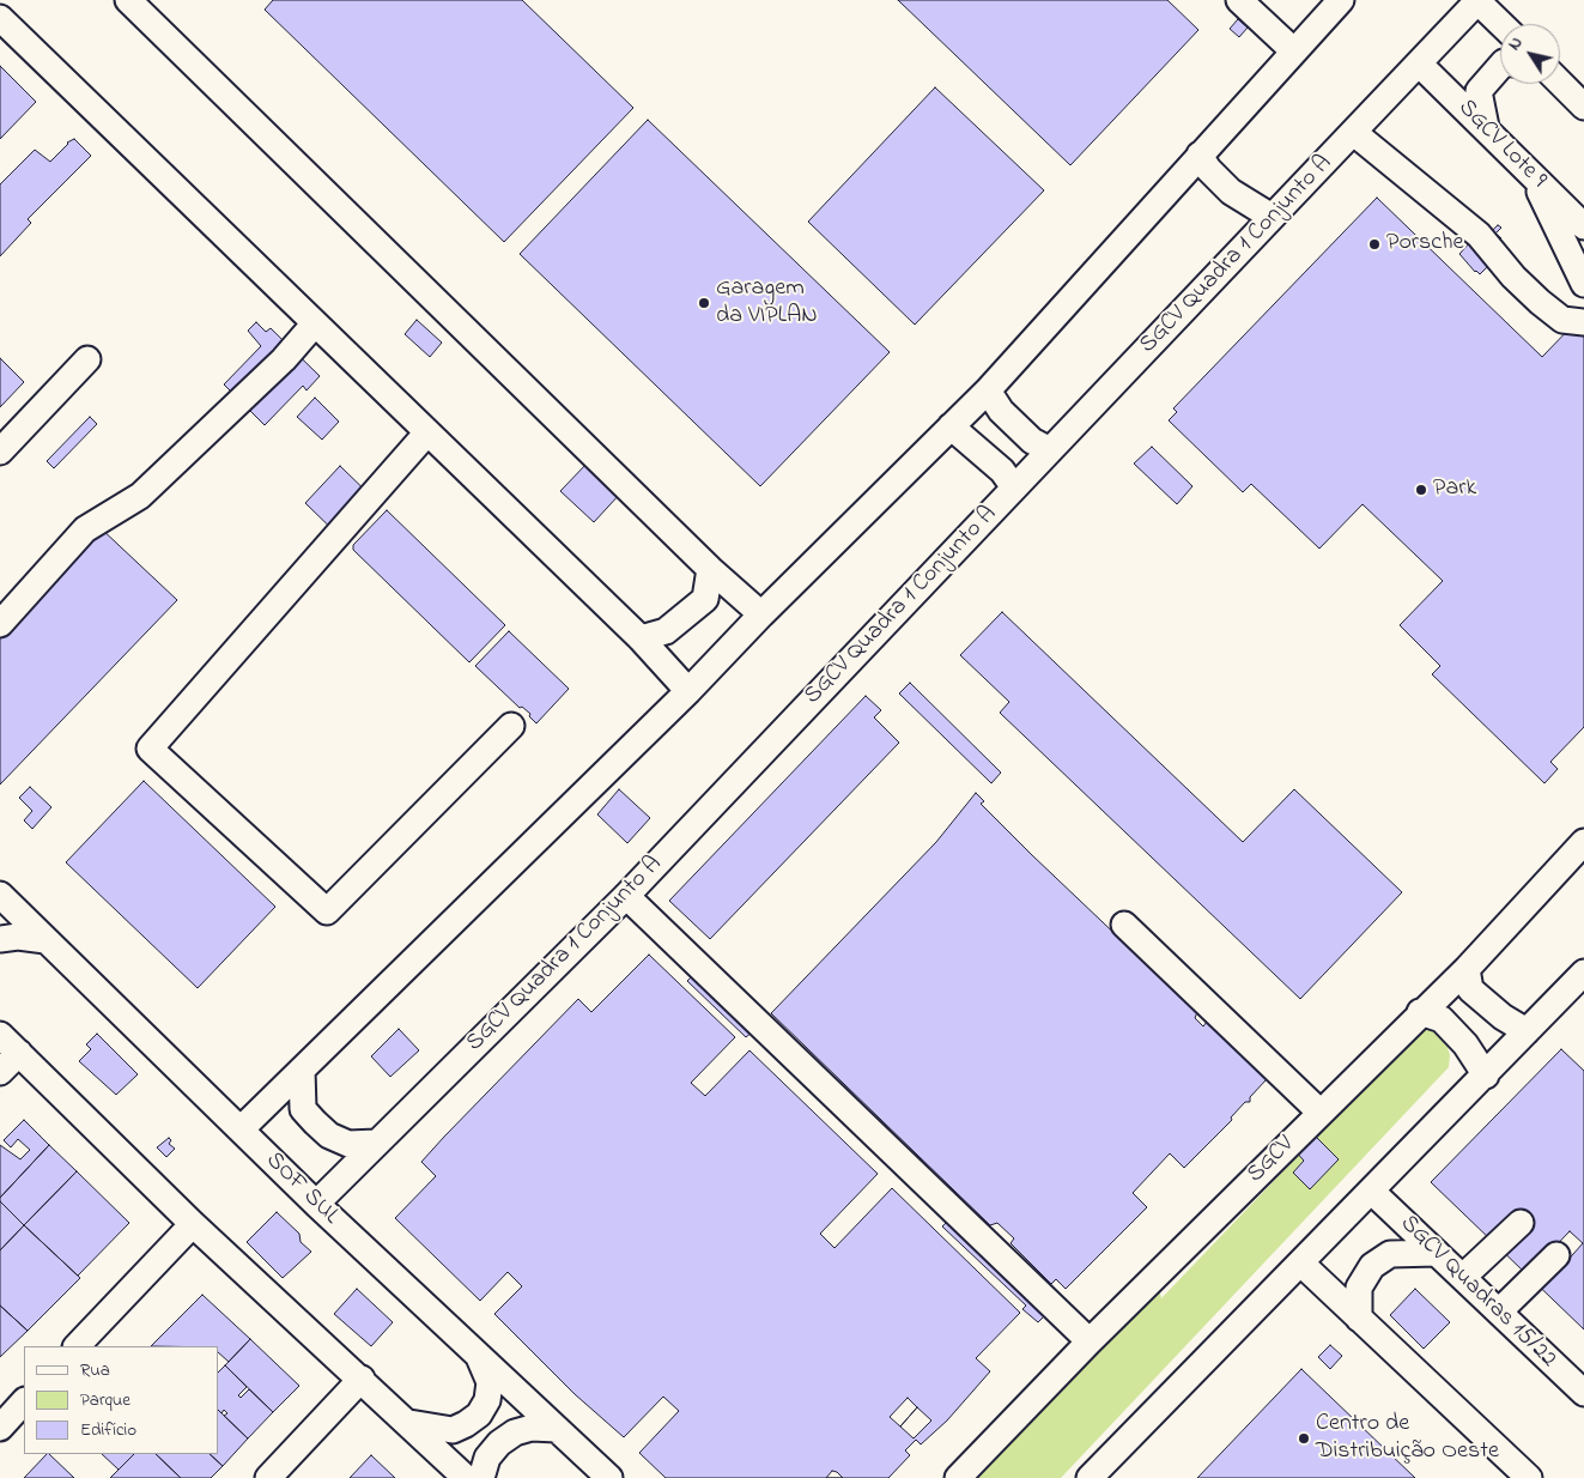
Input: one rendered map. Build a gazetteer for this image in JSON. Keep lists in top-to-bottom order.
{
  "streets": {
    "street": [
      "SGCV Lote 9",
      "SGCV Quadra 1 Conjunto A",
      "SGCV",
      "SOF SUL",
      "SGCV Quadras 15/22"
    ]
  },
  "crossings": [
    ["SGCV Lote 9", "SGCV Quadra 1 Conjunto A"],
    ["SGCV Quadra 1 Conjunto A", "SOF SUL"]
  ],
  "places": [
    "Porsche",
    "Garagem da VIPLAN",
    "Park",
    "Centro de Distribuição Oeste"
  ],
  "legend": ["Rua", "Parque", "Edifício"],
  "north": "top left"
}
